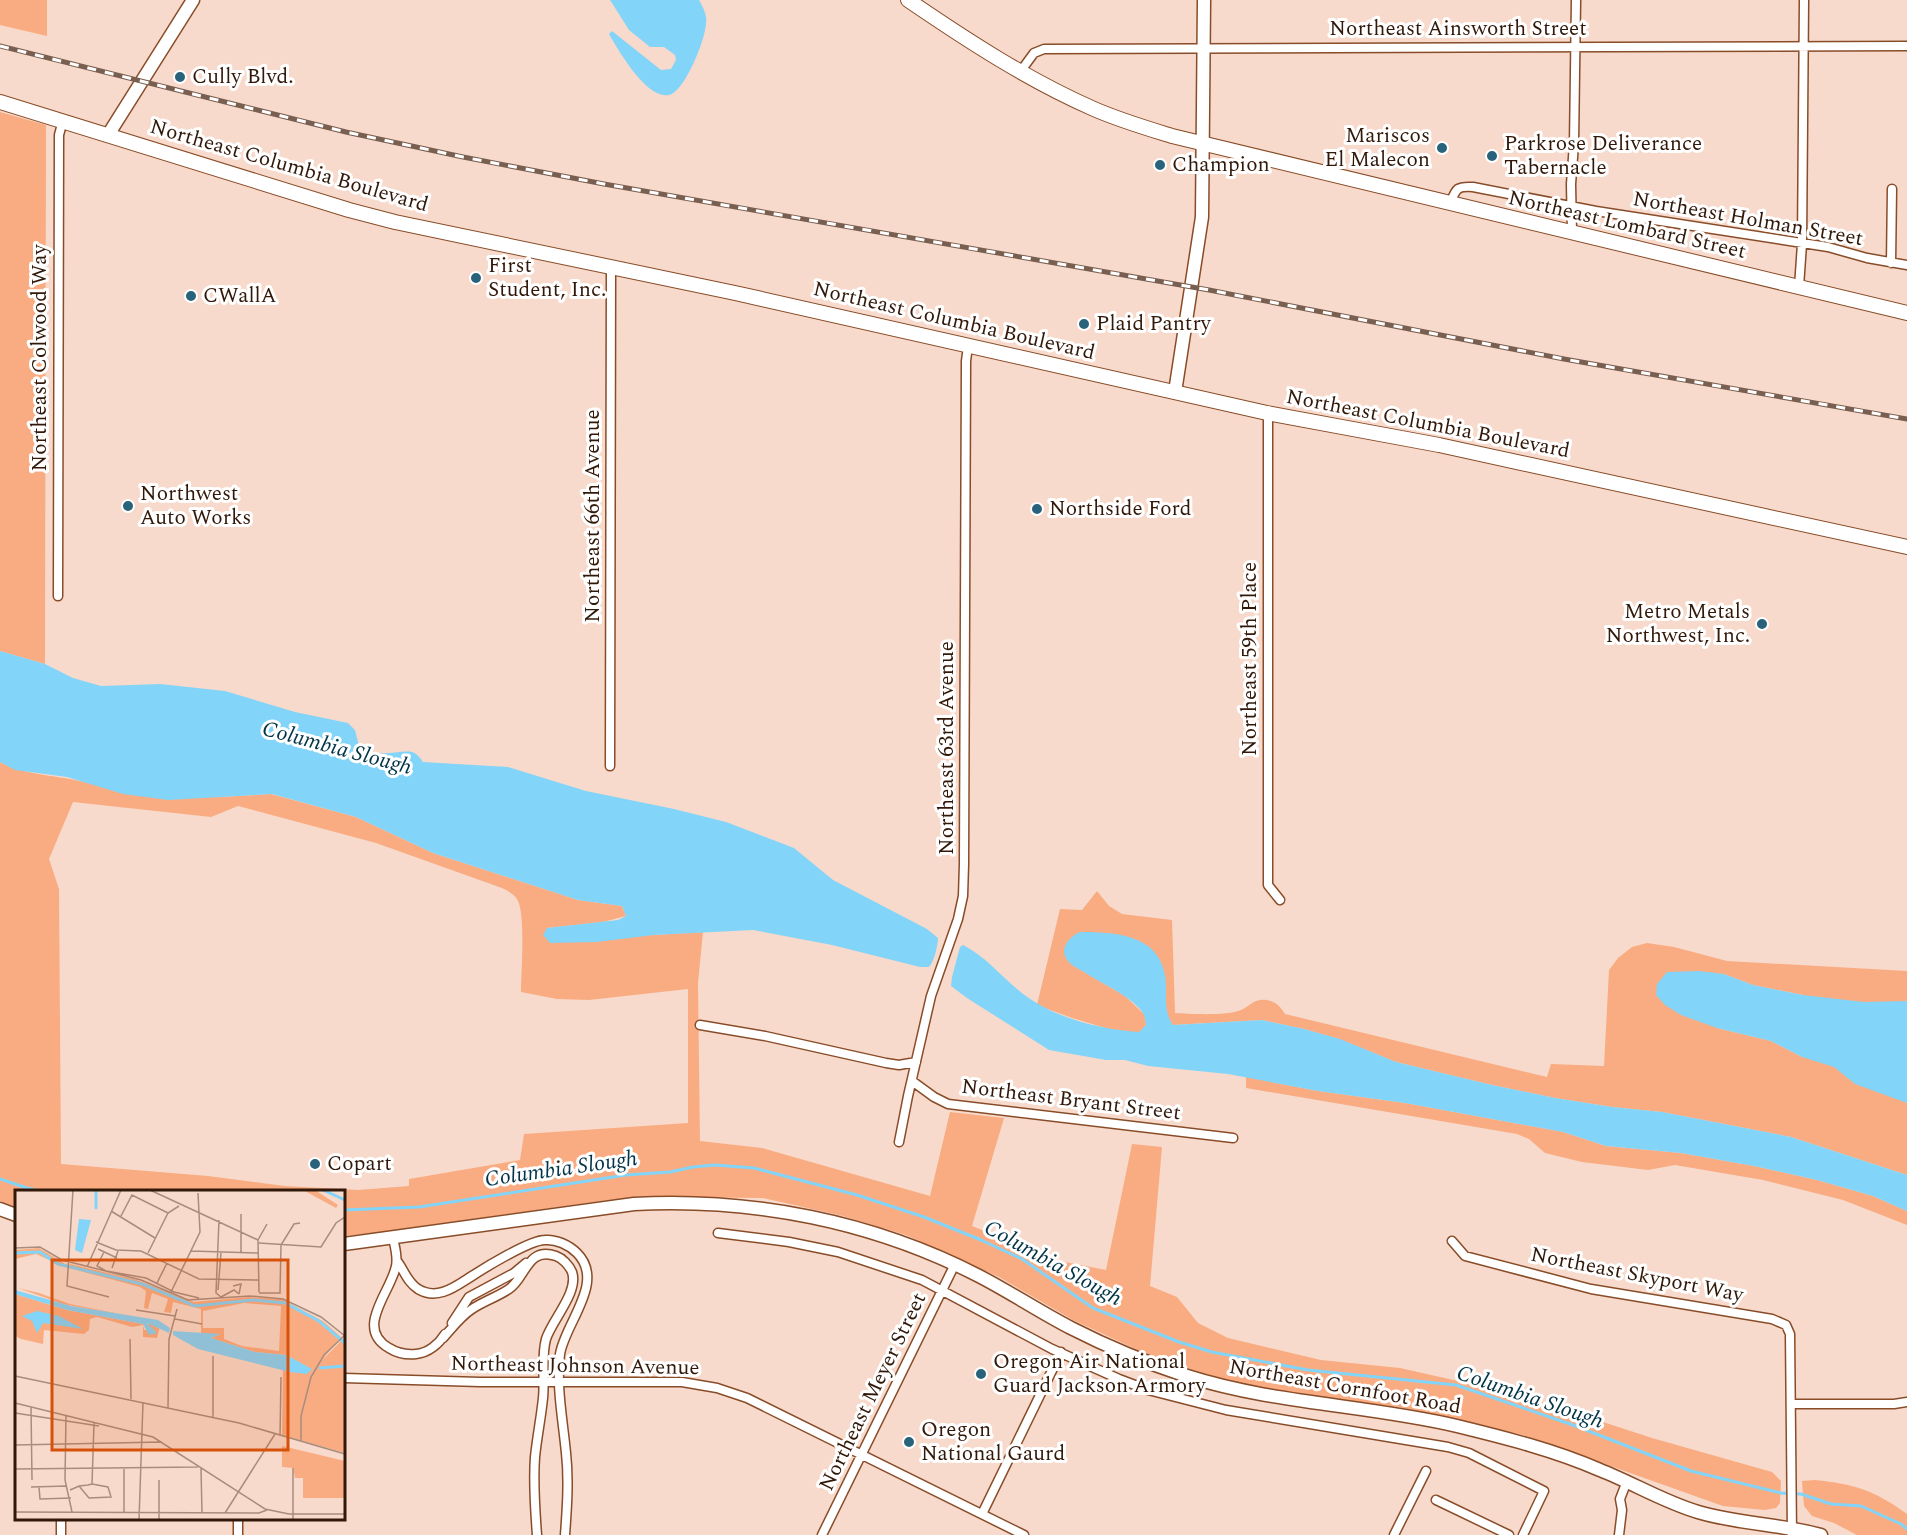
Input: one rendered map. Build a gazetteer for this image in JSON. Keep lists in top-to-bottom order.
{
  "streets": {
    "main road": ["Northeast Columbia Boulevard", "Northeast Lombard Street"],
    "street": [
      "Northeast Ainsworth Street",
      "Northeast Holman Street",
      "Northeast Colwood Way",
      "Northeast 66th Avenue",
      "Northeast 59th Place",
      "Northeast 63rd Avenue",
      "Northeast Bryant Street",
      "Northeast Skyport Way",
      "Northeast Johnson Avenue",
      "Northeast Cornfoot Road",
      "Northeast Meyer Street"
    ]
  },
  "crossings": [
    ["Northeast Ainsworth Street", "Northeast Lombard Street"],
    ["Northeast Columbia Boulevard", "Northeast Colwood Way"],
    ["Northeast Columbia Boulevard", "Northeast 66th Avenue"],
    ["Northeast Columbia Boulevard", "Northeast 59th Place"],
    ["Northeast Columbia Boulevard", "Northeast 63rd Avenue"],
    ["Northeast Holman Street", "Northeast Lombard Street"],
    ["Northeast 63rd Avenue", "Northeast Bryant Street"],
    ["Northeast Johnson Avenue", "Northeast Meyer Street"],
    ["Northeast Cornfoot Road", "Northeast Meyer Street"]
  ],
  "water": ["Columbia Slough"],
  "places": [
    "Cully Blvd.",
    "Mariscos El Malecon",
    "Parkrose Deliverance Tabernacle",
    "Champion",
    "First Student, Inc.",
    "CWallA",
    "Plaid Pantry",
    "Northwest Auto Works",
    "Northside Ford",
    "Metro Metals Northwest, Inc.",
    "Copart",
    "Oregon Air National Guard Jackson Armory",
    "Oregon National Gaurd"
  ]
}
